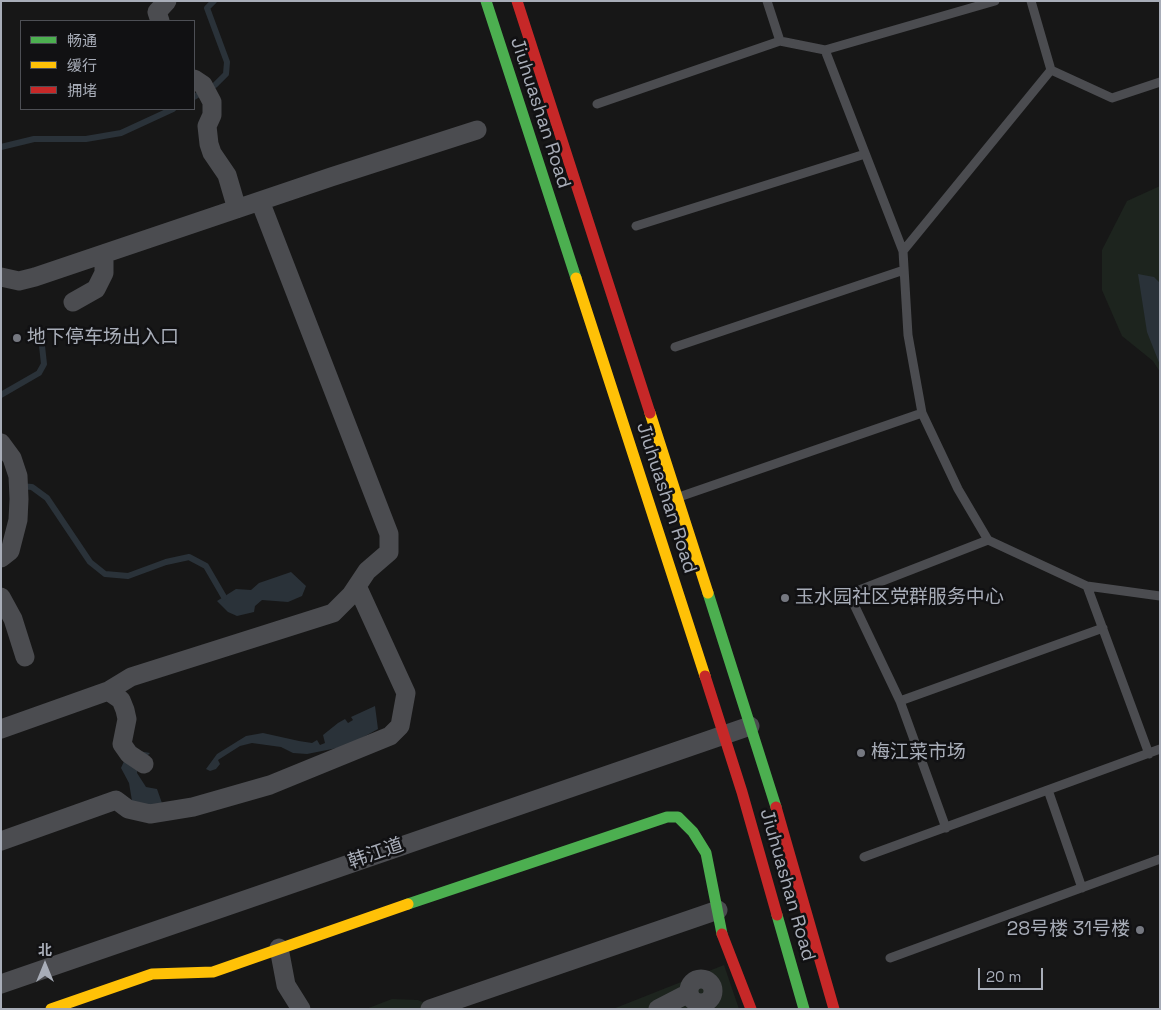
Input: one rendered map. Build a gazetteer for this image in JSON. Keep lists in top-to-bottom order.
{
  "streets": {
    "street": ["Jiuhuashan Road", "韩江道"]
  },
  "crossings": [
    ["Jiuhuashan Road", "韩江道"]
  ],
  "places": [
    "地下停车场出入口",
    "玉水园社区党群服务中心",
    "梅江菜市场",
    "28号楼 31号楼"
  ],
  "legend": ["畅通", "缓行", "拥堵"],
  "scale_bar": "20 m",
  "north": "top"
}
